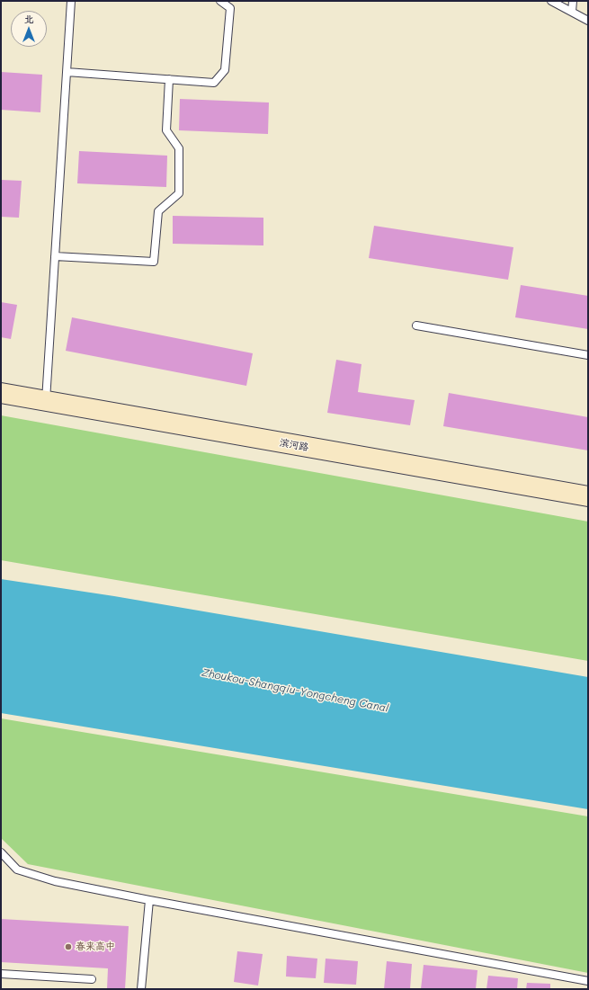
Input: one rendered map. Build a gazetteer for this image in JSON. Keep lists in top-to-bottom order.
{
  "streets": {
    "street": ["滨河路"]
  },
  "water": ["Zhoukou-Shangqiu-Yongcheng Canal"],
  "places": ["春来高中"],
  "north": "top"
}
